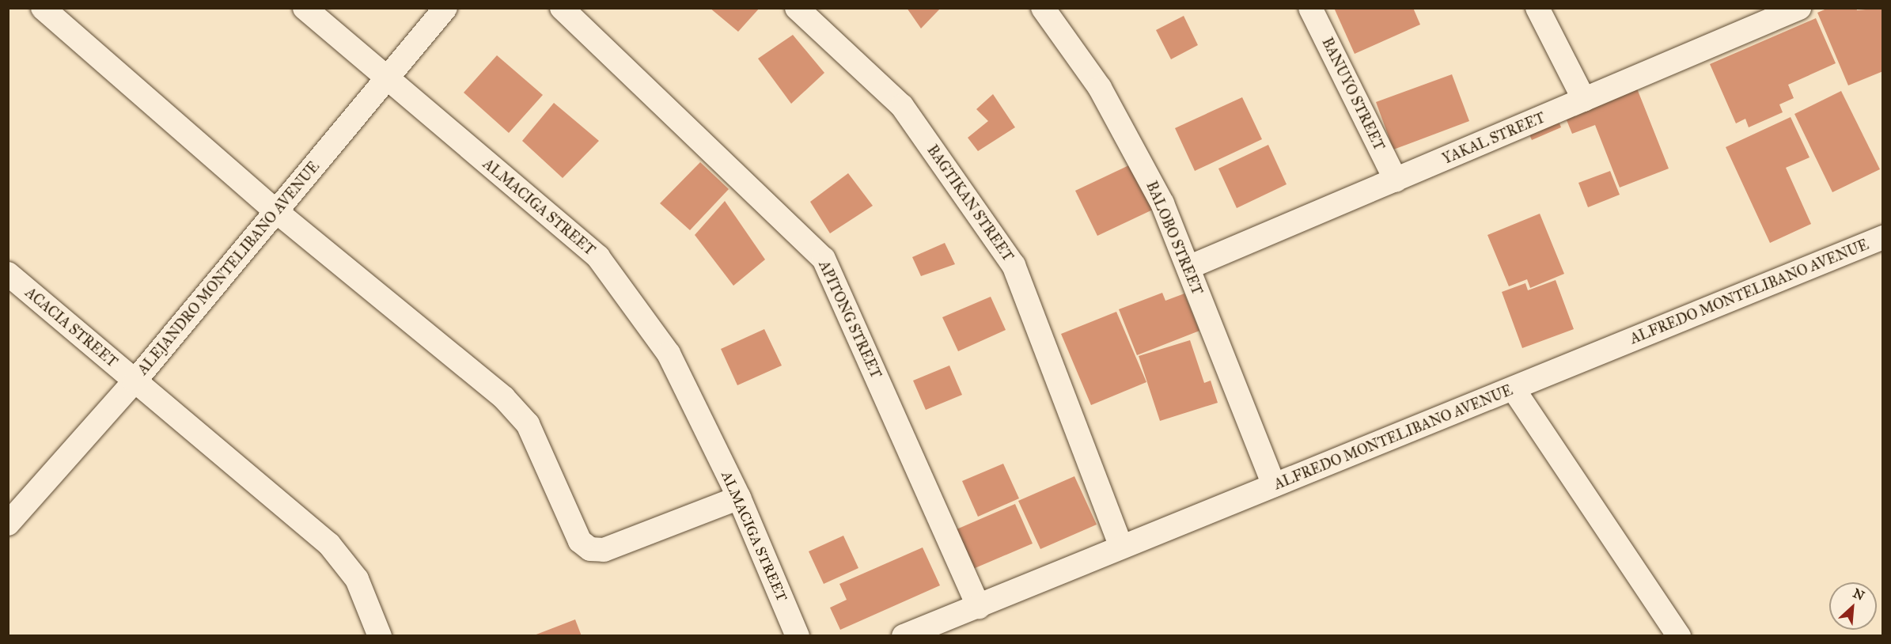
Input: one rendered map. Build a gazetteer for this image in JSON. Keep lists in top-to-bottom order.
{
  "streets": {
    "street": [
      "BANUYO STREET",
      "YAKAL STREET",
      "BAGTIKAN STREET",
      "ALMACIGA STREET",
      "BALOBO STREET",
      "ALEJANDRO MONTELIBANO AVENUE",
      "ALFREDO MONTELIBANO AVENUE",
      "APITONG STREET",
      "ACACIA STREET"
    ]
  },
  "crossings": [
    ["BANUYO STREET", "YAKAL STREET"],
    ["YAKAL STREET", "BALOBO STREET"],
    ["BAGTIKAN STREET", "ALFREDO MONTELIBANO AVENUE"],
    ["ALMACIGA STREET", "ALEJANDRO MONTELIBANO AVENUE"],
    ["BALOBO STREET", "ALFREDO MONTELIBANO AVENUE"],
    ["ALEJANDRO MONTELIBANO AVENUE", "ACACIA STREET"],
    ["ALFREDO MONTELIBANO AVENUE", "APITONG STREET"]
  ],
  "north": "top right"
}
